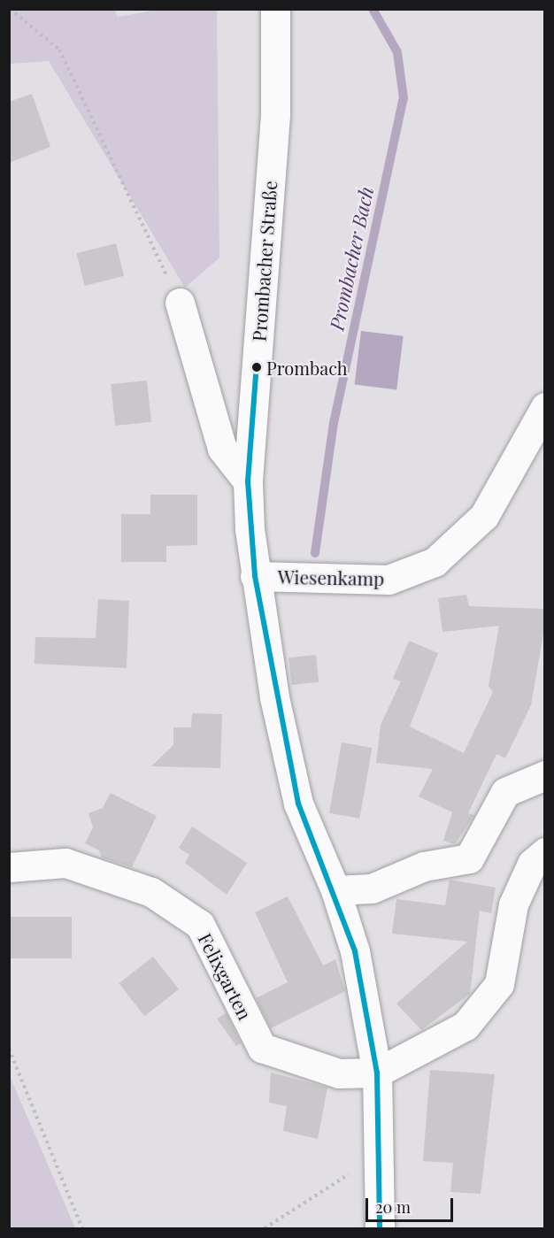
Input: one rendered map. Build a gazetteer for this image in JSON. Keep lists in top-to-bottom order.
{
  "streets": {
    "street": ["Prombacher Straße", "Wiesenkamp", "Felixgarten"]
  },
  "crossings": [
    ["Prombacher Straße", "Wiesenkamp"],
    ["Prombacher Straße", "Felixgarten"]
  ],
  "water": ["Prombacher Bach"],
  "places": ["Prombach"],
  "scale_bar": "20 m"
}
